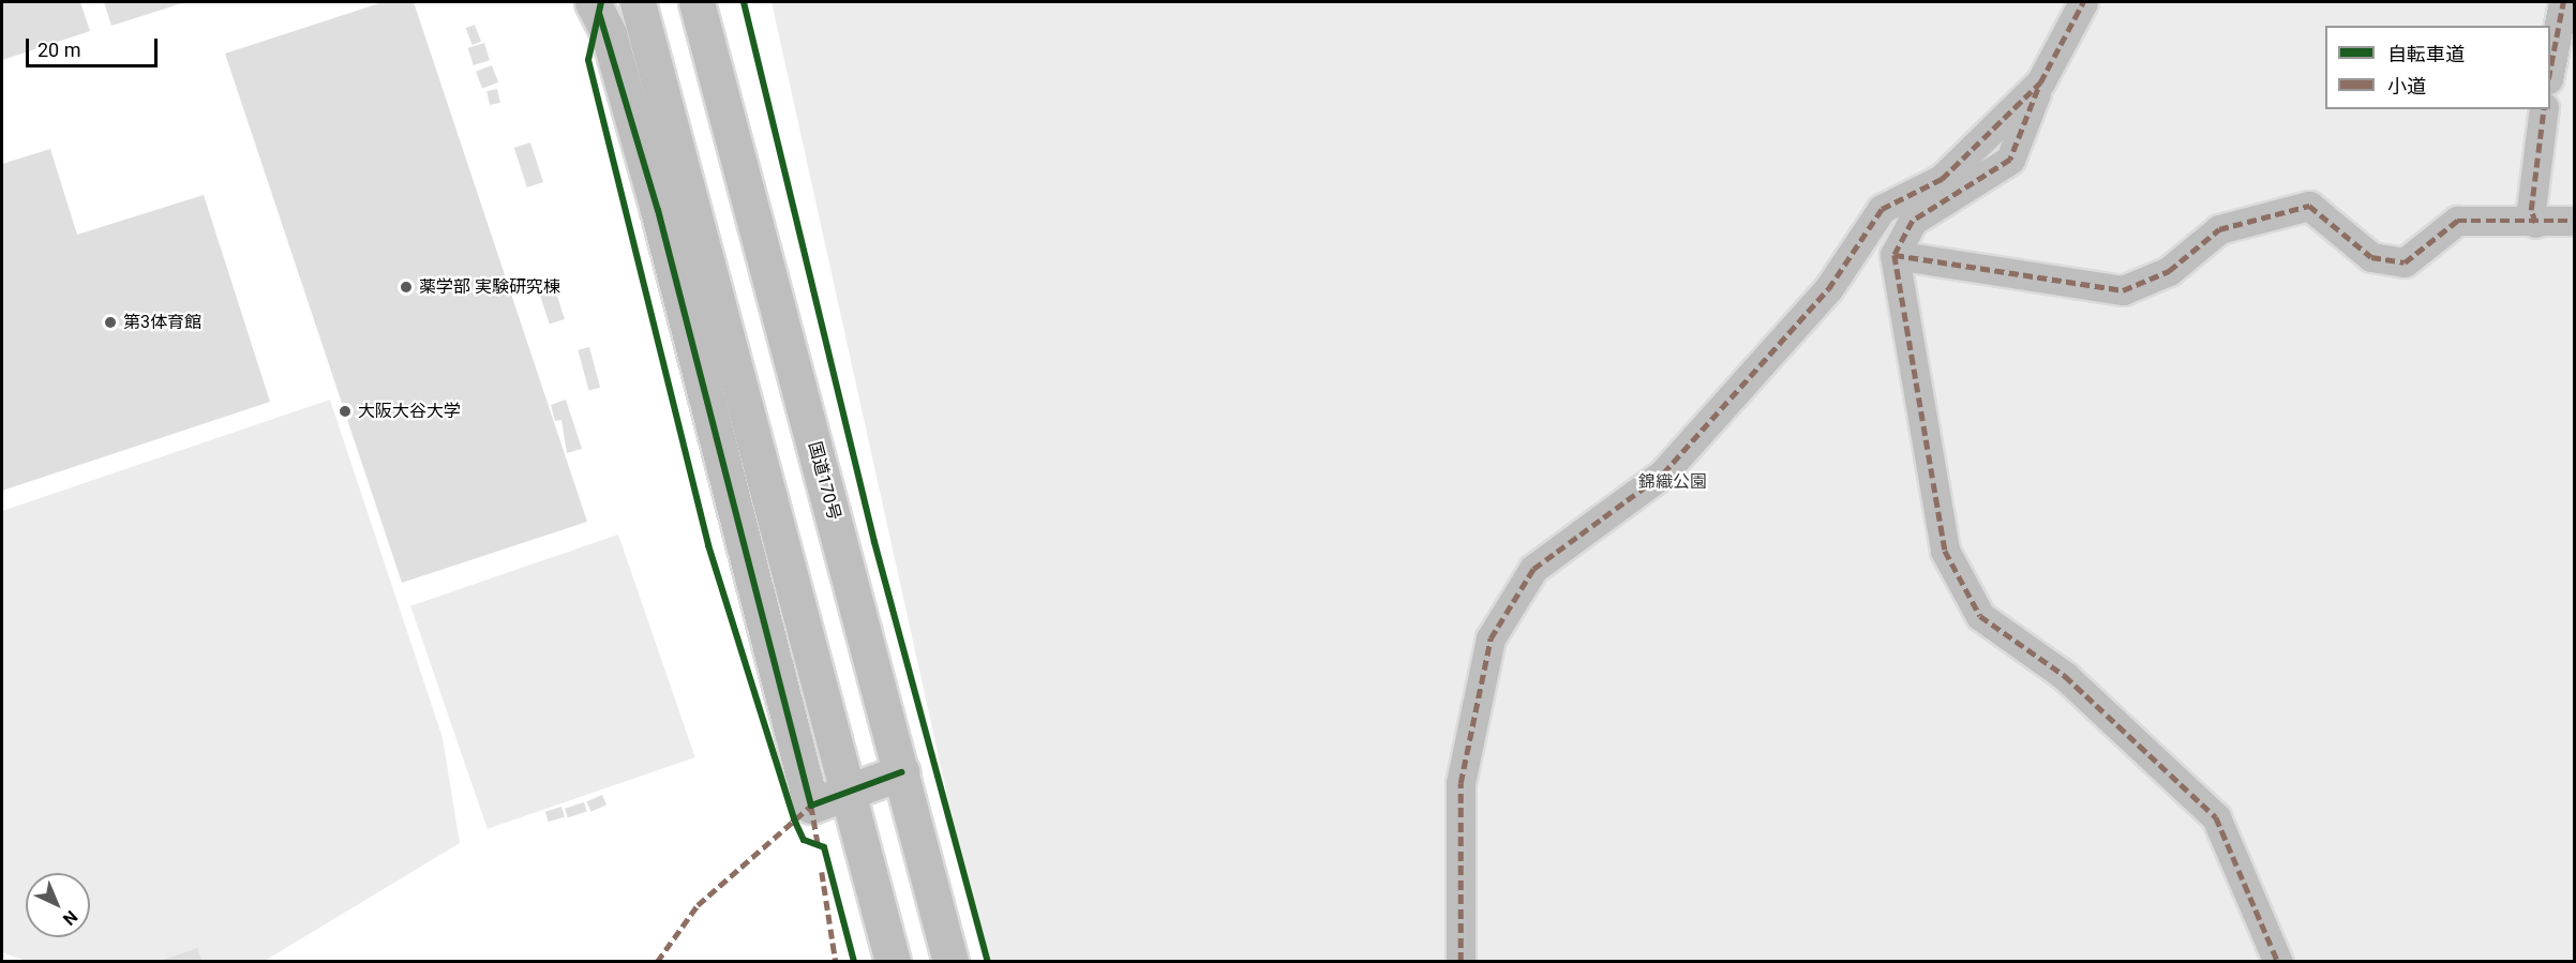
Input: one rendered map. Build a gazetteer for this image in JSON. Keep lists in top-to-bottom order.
{
  "streets": {
    "main road": ["国道170号"]
  },
  "parks": ["錦織公園"],
  "places": ["薬学部 実験研究棟", "第3体育館", "大阪大谷大学"],
  "legend": ["自転車道", "小道"],
  "scale_bar": "20 m",
  "north": "bottom right"
}
